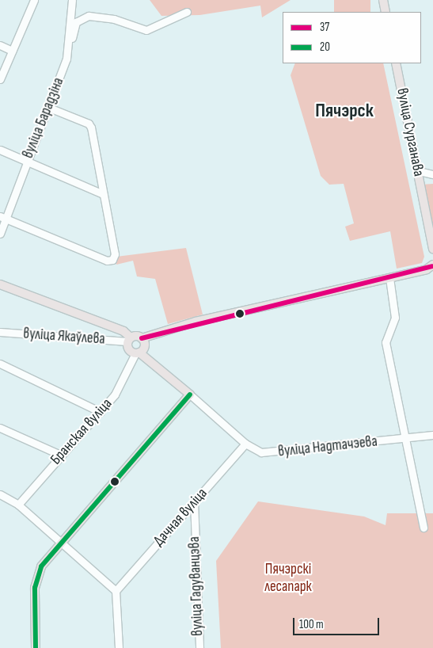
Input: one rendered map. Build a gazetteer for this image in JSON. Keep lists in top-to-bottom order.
{
  "streets": {
    "main road": ["вуліца Сурганава", "вуліца Надтачэева"],
    "street": [
      "вуліца Барадзіна",
      "вуліца Якаўлева",
      "Бранская вуліца",
      "Дачная вуліца",
      "вуліца Гадуванцэва"
    ]
  },
  "crossings": [
    ["Бранская вуліца", "вуліца Надтачэева"],
    ["вуліца Надтачэева", "Дачная вуліца"],
    ["Дачная вуліца", "вуліца Гадуванцэва"]
  ],
  "districts": ["Пячэрск"],
  "parks": ["Пячэрскі лесапарк"],
  "lines": ["transit line 37", "transit line 20"],
  "legend": ["37", "20"],
  "scale_bar": "100 m"
}
